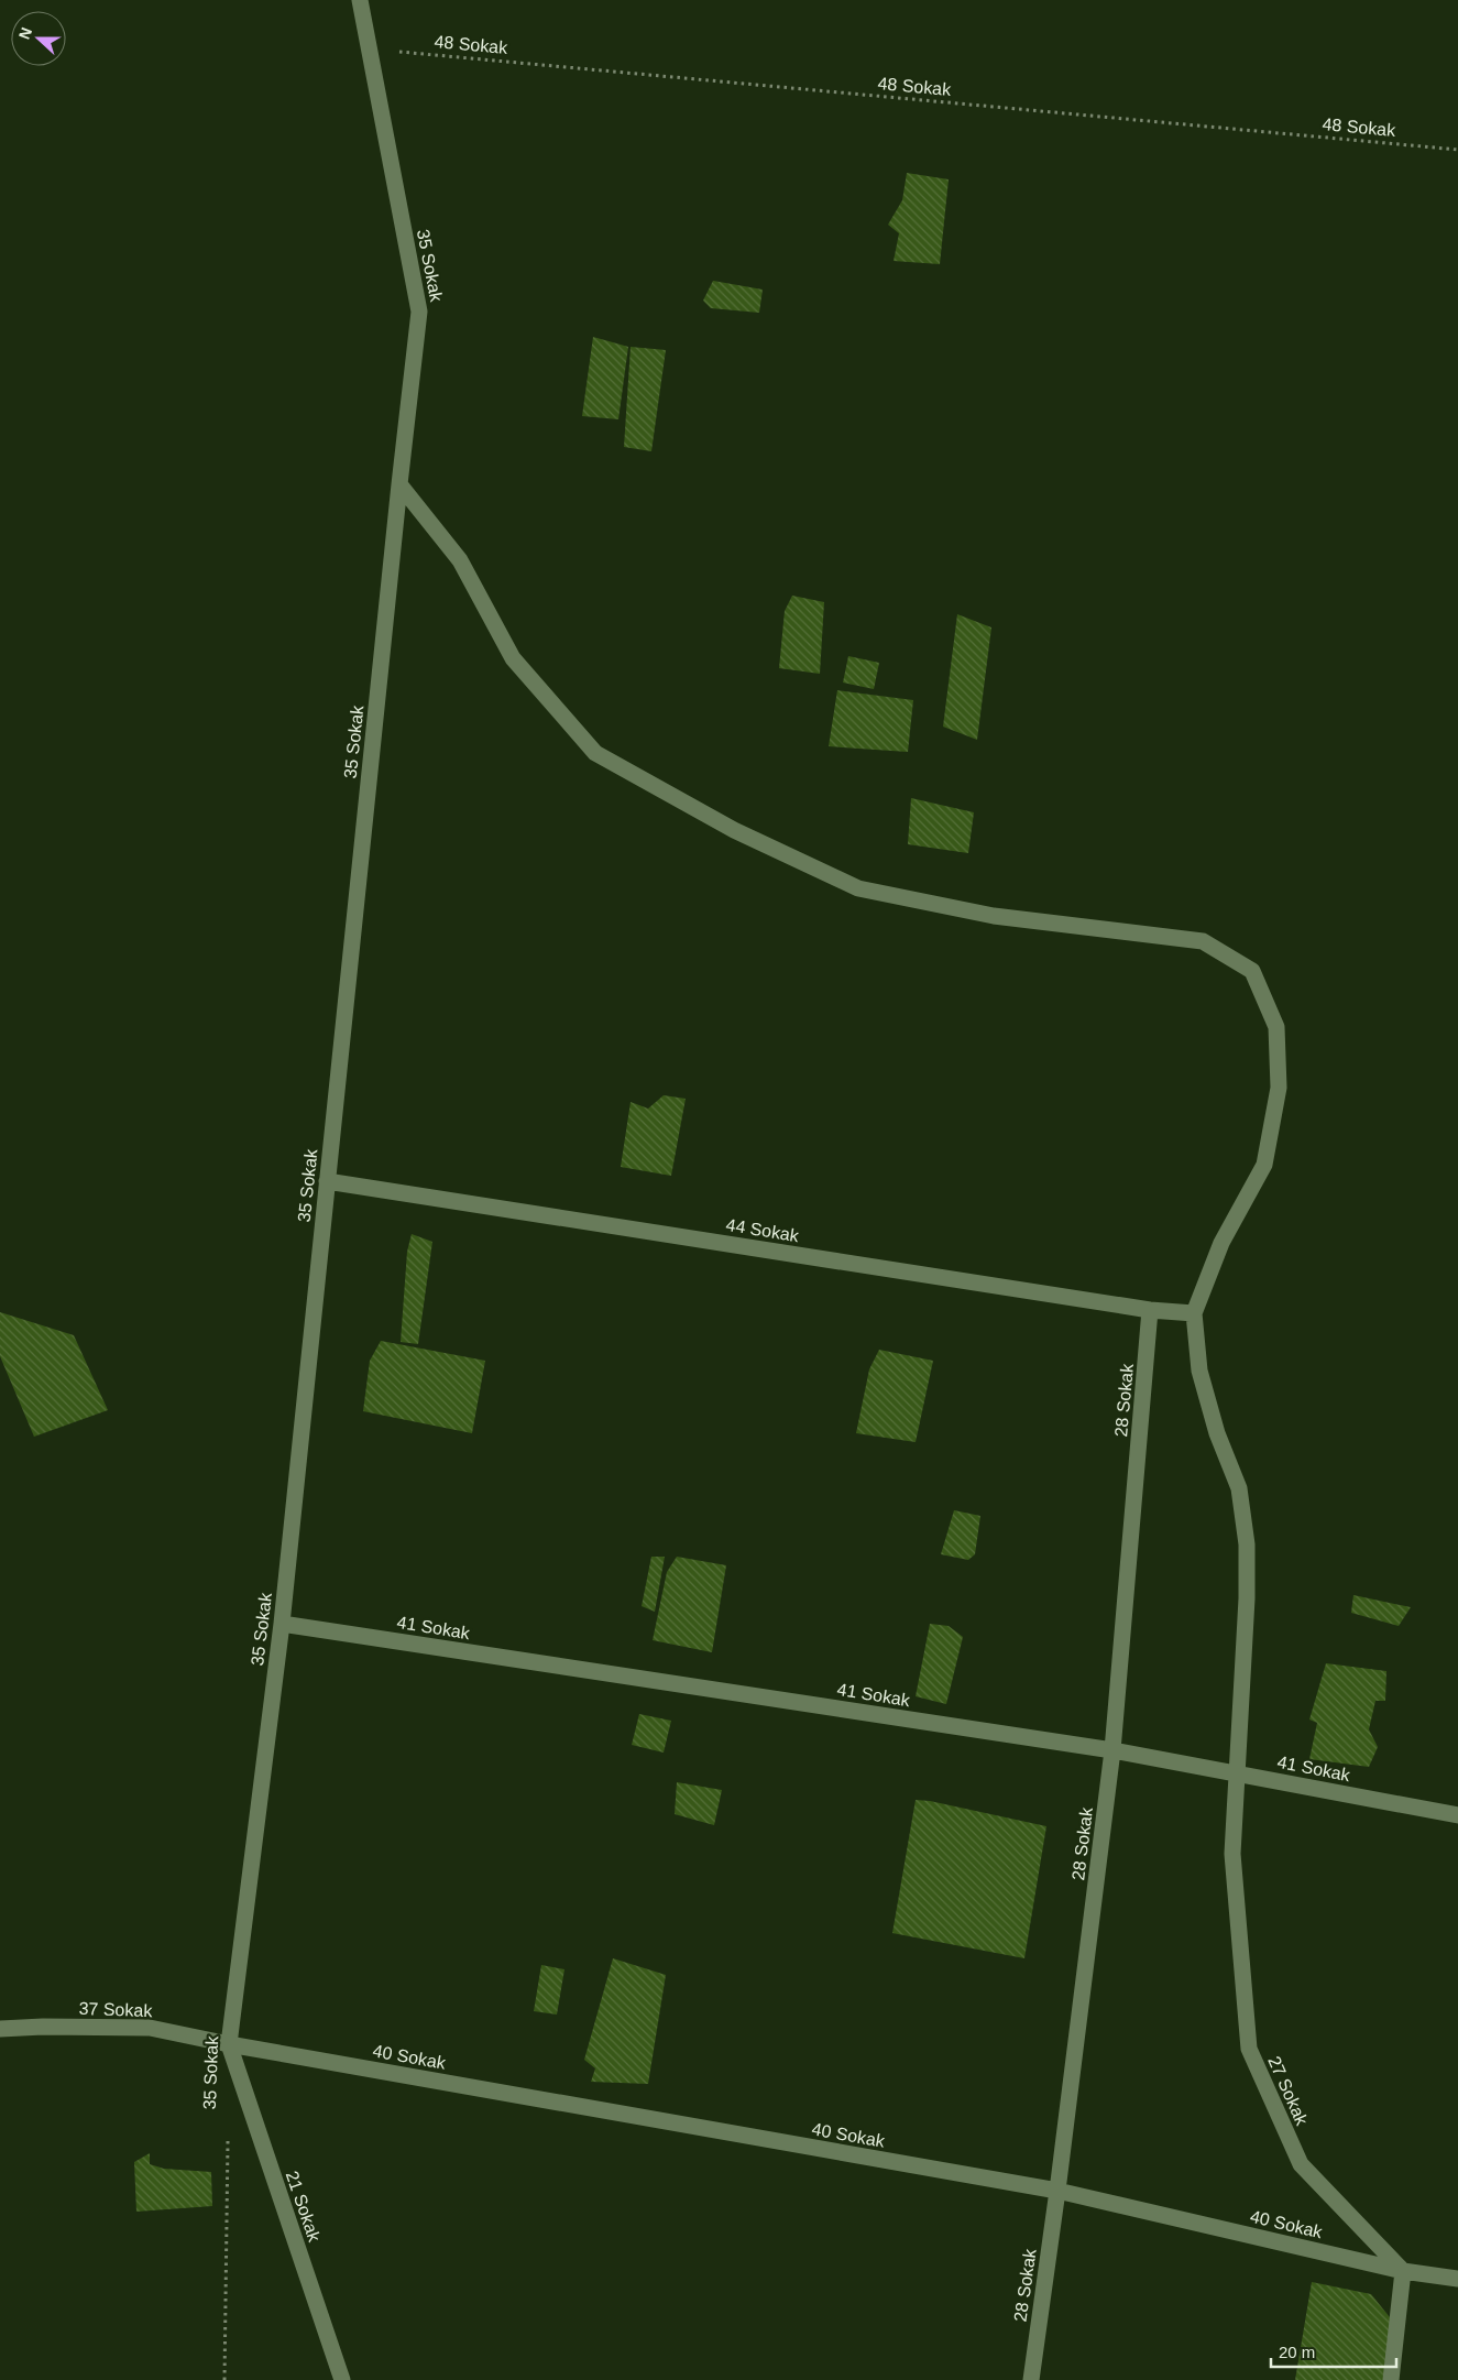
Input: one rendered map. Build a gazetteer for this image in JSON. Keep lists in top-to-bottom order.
{
  "streets": {
    "street": [
      "35 Sokak",
      "44 Sokak",
      "28 Sokak",
      "41 Sokak",
      "37 Sokak",
      "40 Sokak",
      "27 Sokak",
      "21 Sokak"
    ],
    "path": ["48 Sokak"]
  },
  "crossings": [
    ["48 Sokak", "35 Sokak"],
    ["35 Sokak", "44 Sokak"],
    ["35 Sokak", "41 Sokak"],
    ["35 Sokak", "37 Sokak"],
    ["35 Sokak", "40 Sokak"],
    ["35 Sokak", "21 Sokak"],
    ["44 Sokak", "28 Sokak"],
    ["44 Sokak", "27 Sokak"],
    ["28 Sokak", "41 Sokak"],
    ["28 Sokak", "40 Sokak"],
    ["41 Sokak", "27 Sokak"],
    ["37 Sokak", "40 Sokak"],
    ["37 Sokak", "21 Sokak"],
    ["40 Sokak", "27 Sokak"],
    ["40 Sokak", "21 Sokak"]
  ],
  "scale_bar": "20 m",
  "north": "left"
}
